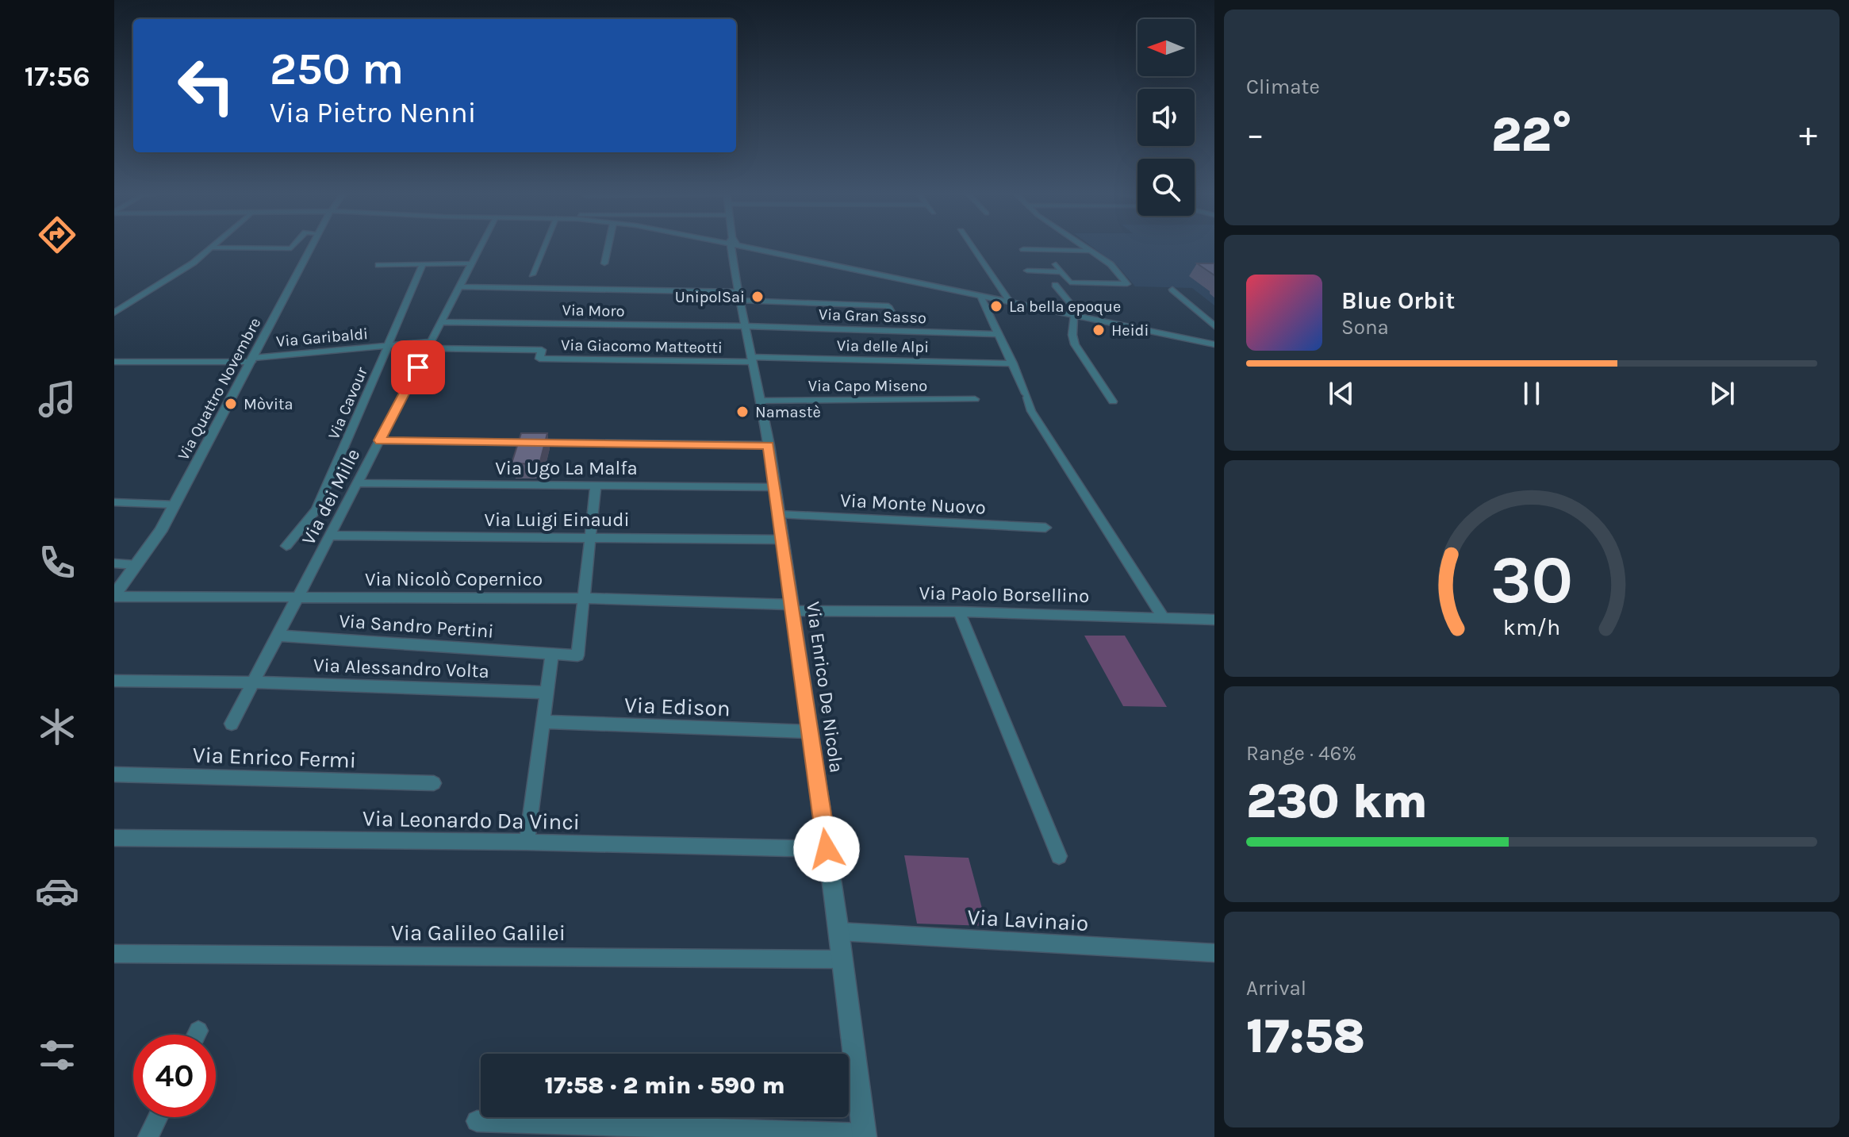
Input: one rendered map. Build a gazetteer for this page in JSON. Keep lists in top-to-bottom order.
{
  "streets": {
    "street": [
      "Via Moro",
      "Via Gran Sasso",
      "Via Garibaldi",
      "Via Giacomo Matteotti",
      "Via delle Alpi",
      "Via Capo Miseno",
      "Via Quattro Novembre",
      "Via Cavour",
      "Via Ugo La Malfa",
      "Via dei Mille",
      "Via Monte Nuovo",
      "Via Luigi Einaudi",
      "Via Nicolò Copernico",
      "Via Paolo Borsellino",
      "Via Sandro Pertini",
      "Via Alessandro Volta",
      "Via Enrico De Nicola",
      "Via Edison",
      "Via Enrico Fermi",
      "Via Leonardo Da Vinci",
      "Via Lavinaio",
      "Via Galileo Galilei"
    ]
  },
  "crossings": [
    ["Via Moro", "Via Gran Sasso"],
    ["Via Moro", "Via dei Mille"],
    ["Via Moro", "Via Enrico De Nicola"],
    ["Via Gran Sasso", "Via Enrico De Nicola"],
    ["Via Garibaldi", "Via Giacomo Matteotti"],
    ["Via Garibaldi", "Via Quattro Novembre"],
    ["Via Garibaldi", "Via Cavour"],
    ["Via Garibaldi", "Via dei Mille"],
    ["Via Giacomo Matteotti", "Via delle Alpi"],
    ["Via Giacomo Matteotti", "Via dei Mille"],
    ["Via Giacomo Matteotti", "Via Enrico De Nicola"],
    ["Via delle Alpi", "Via Enrico De Nicola"],
    ["Via Capo Miseno", "Via Enrico De Nicola"],
    ["Via Quattro Novembre", "Via Nicolò Copernico"],
    ["Via Ugo La Malfa", "Via dei Mille"],
    ["Via Ugo La Malfa", "Via Enrico De Nicola"],
    ["Via dei Mille", "Via Luigi Einaudi"],
    ["Via dei Mille", "Via Nicolò Copernico"],
    ["Via dei Mille", "Via Sandro Pertini"],
    ["Via dei Mille", "Via Alessandro Volta"],
    ["Via Monte Nuovo", "Via Enrico De Nicola"],
    ["Via Luigi Einaudi", "Via Enrico De Nicola"],
    ["Via Nicolò Copernico", "Via Paolo Borsellino"],
    ["Via Nicolò Copernico", "Via Sandro Pertini"],
    ["Via Nicolò Copernico", "Via Enrico De Nicola"],
    ["Via Paolo Borsellino", "Via Enrico De Nicola"],
    ["Via Enrico De Nicola", "Via Edison"],
    ["Via Enrico De Nicola", "Via Leonardo Da Vinci"],
    ["Via Enrico De Nicola", "Via Lavinaio"],
    ["Via Enrico De Nicola", "Via Galileo Galilei"]
  ],
  "places": [
    "UnipolSai",
    "La bella epoque",
    "Heidi",
    "Mòvita",
    "Namastè"
  ],
  "north": "left",
  "page": {
    "tabs": "17:56",
    "tile": [
      "Climate",
      ["Range · 46%", "230 km"],
      ["Arrival", "17:58"]
    ],
    "turn": ["250 m", "Via Pietro Nenni"],
    "heat": ["−", "22°", "+"],
    "song": ["Blue Orbit", "Sona"],
    "limit": "40",
    "trip": "17:58 · 2 min · 590 m",
    "gauge": ["30", "km/h"]
  }
}
